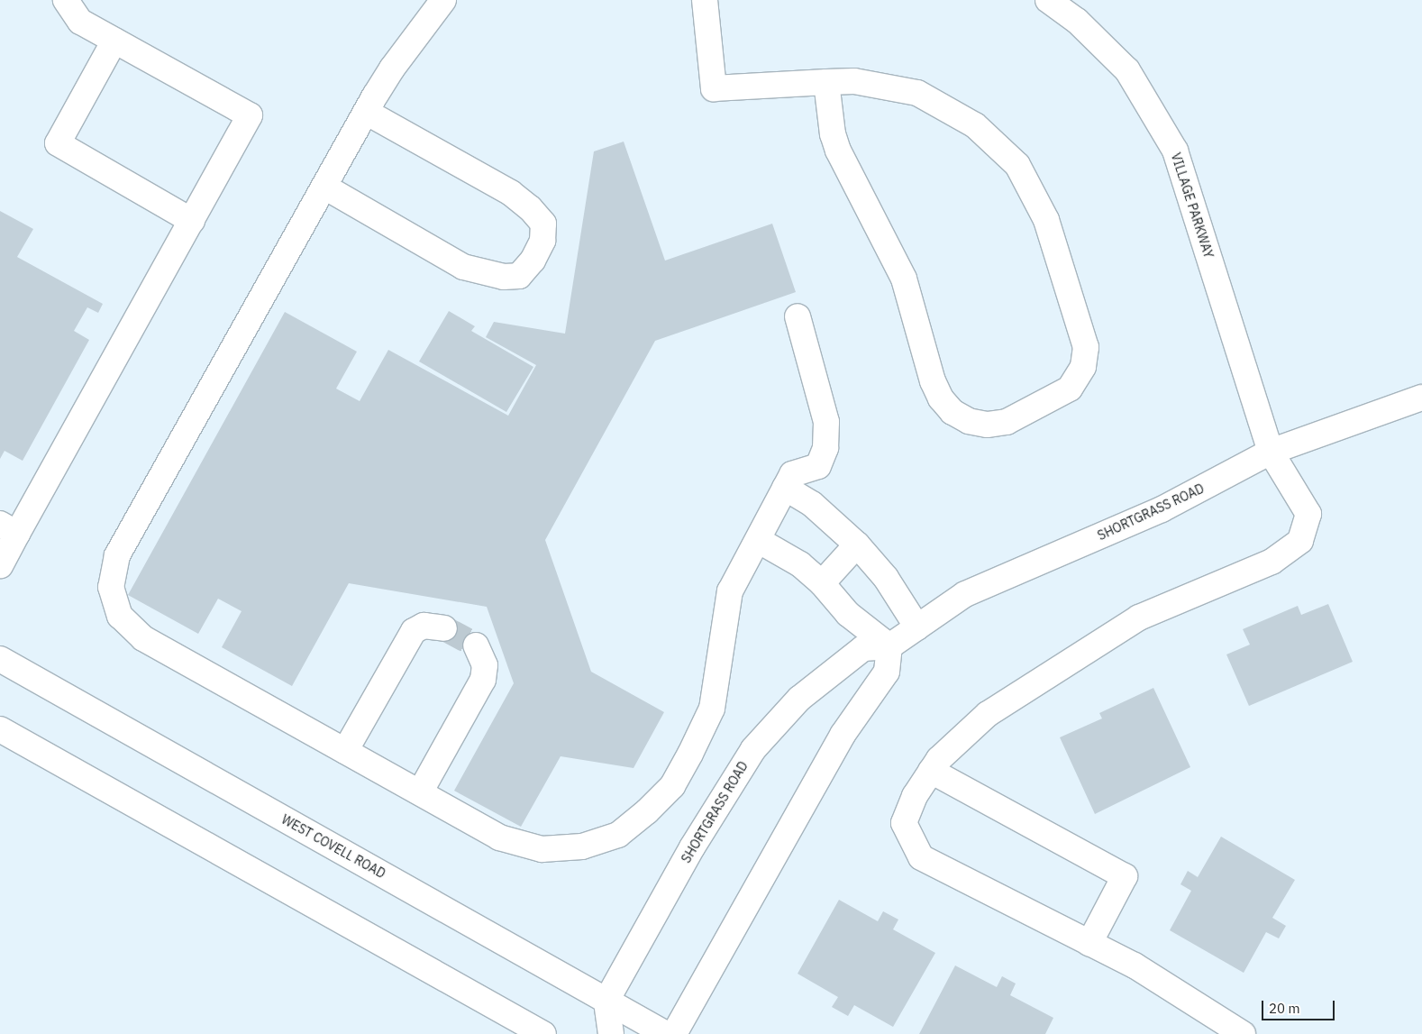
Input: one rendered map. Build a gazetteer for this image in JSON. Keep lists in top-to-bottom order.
{
  "streets": {
    "street": ["VILLAGE PARKWAY", "SHORTGRASS ROAD", "WEST COVELL ROAD"]
  },
  "crossings": [
    ["VILLAGE PARKWAY", "SHORTGRASS ROAD"],
    ["SHORTGRASS ROAD", "WEST COVELL ROAD"]
  ],
  "scale_bar": "20 m"
}
